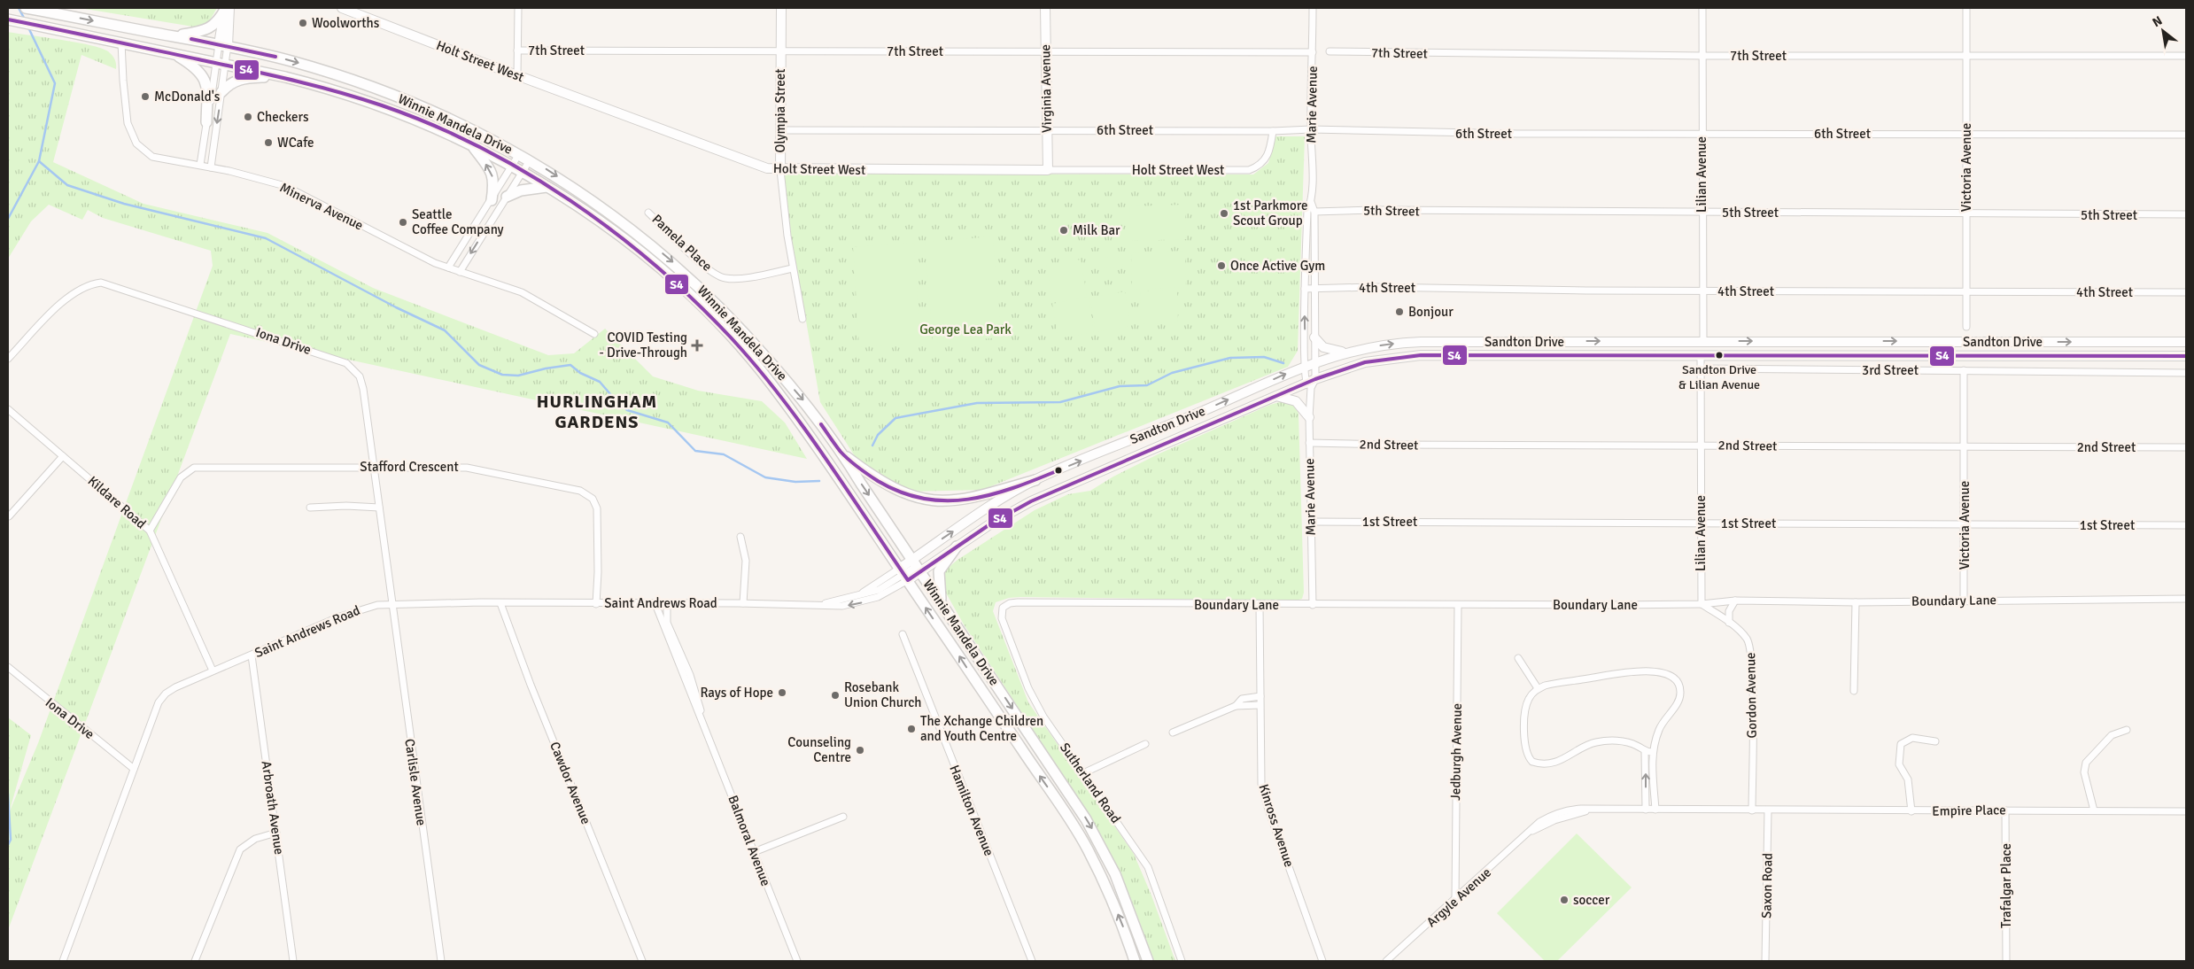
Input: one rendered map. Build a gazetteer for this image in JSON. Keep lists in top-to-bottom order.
{
  "streets": {
    "main road": [
      "Holt Street West",
      "Virginia Avenue",
      "Olympia Street",
      "Winnie Mandela Drive",
      "Sandton Drive"
    ],
    "street": [
      "7th Street",
      "Marie Avenue",
      "6th Street",
      "Victoria Avenue",
      "Lilian Avenue",
      "Minerva Avenue",
      "5th Street",
      "Pamela Place",
      "4th Street",
      "Iona Drive",
      "3rd Street",
      "2nd Street",
      "Stafford Crescent",
      "Kildare Road",
      "1st Street",
      "Boundary Lane",
      "Saint Andrews Road",
      "Gordon Avenue",
      "Jedburgh Avenue",
      "Carlisle Avenue",
      "Cawdor Avenue",
      "Sutherland Road",
      "Arbroath Avenue",
      "Hamilton Avenue",
      "Empire Place",
      "Kinross Avenue",
      "Balmoral Avenue",
      "Saxon Road",
      "Trafalgar Place",
      "Argyle Avenue"
    ]
  },
  "crossings": [
    ["7th Street", "Virginia Avenue"],
    ["7th Street", "Marie Avenue"],
    ["7th Street", "Olympia Street"],
    ["7th Street", "Victoria Avenue"],
    ["7th Street", "Lilian Avenue"],
    ["Holt Street West", "Virginia Avenue"],
    ["Holt Street West", "Olympia Street"],
    ["Holt Street West", "6th Street"],
    ["Virginia Avenue", "6th Street"],
    ["Marie Avenue", "6th Street"],
    ["Marie Avenue", "5th Street"],
    ["Marie Avenue", "4th Street"],
    ["Marie Avenue", "Sandton Drive"],
    ["Marie Avenue", "2nd Street"],
    ["Marie Avenue", "1st Street"],
    ["Marie Avenue", "Boundary Lane"],
    ["Olympia Street", "6th Street"],
    ["Olympia Street", "Pamela Place"],
    ["Winnie Mandela Drive", "Minerva Avenue"],
    ["Winnie Mandela Drive", "Sandton Drive"],
    ["Winnie Mandela Drive", "Saint Andrews Road"],
    ["6th Street", "Victoria Avenue"],
    ["6th Street", "Lilian Avenue"],
    ["Victoria Avenue", "5th Street"],
    ["Victoria Avenue", "4th Street"],
    ["Victoria Avenue", "3rd Street"],
    ["Victoria Avenue", "2nd Street"],
    ["Victoria Avenue", "1st Street"],
    ["Victoria Avenue", "Boundary Lane"],
    ["Lilian Avenue", "5th Street"],
    ["Lilian Avenue", "4th Street"],
    ["Lilian Avenue", "Sandton Drive"],
    ["Lilian Avenue", "3rd Street"],
    ["Lilian Avenue", "2nd Street"],
    ["Lilian Avenue", "1st Street"],
    ["Lilian Avenue", "Boundary Lane"],
    ["Lilian Avenue", "Gordon Avenue"],
    ["Iona Drive", "Stafford Crescent"],
    ["Iona Drive", "Saint Andrews Road"],
    ["Iona Drive", "Carlisle Avenue"],
    ["Stafford Crescent", "Kildare Road"],
    ["Stafford Crescent", "Saint Andrews Road"],
    ["Kildare Road", "Saint Andrews Road"],
    ["Boundary Lane", "Gordon Avenue"],
    ["Boundary Lane", "Jedburgh Avenue"],
    ["Boundary Lane", "Sutherland Road"],
    ["Boundary Lane", "Kinross Avenue"],
    ["Saint Andrews Road", "Carlisle Avenue"],
    ["Saint Andrews Road", "Cawdor Avenue"],
    ["Saint Andrews Road", "Arbroath Avenue"],
    ["Saint Andrews Road", "Balmoral Avenue"],
    ["Gordon Avenue", "Empire Place"],
    ["Gordon Avenue", "Argyle Avenue"],
    ["Jedburgh Avenue", "Argyle Avenue"],
    ["Empire Place", "Saxon Road"],
    ["Empire Place", "Trafalgar Place"],
    ["Empire Place", "Argyle Avenue"]
  ],
  "districts": ["HURLINGHAM GARDENS"],
  "parks": ["George Lea Park"],
  "places": {
    "other": [
      "Woolworths",
      "McDonald's",
      "Checkers",
      "WCafe",
      "1st Parkmore Scout Group",
      "Seattle Coffee Company",
      "Milk Bar",
      "Once Active Gym",
      "Bonjour",
      "Sandton Drive & Lilian Avenue",
      "Rays of Hope",
      "Rosebank Union Church",
      "The Xchange Children and Youth Centre",
      "Counseling Centre",
      "soccer"
    ],
    "health": ["COVID Testing - Drive-Through"]
  },
  "lines": ["transit line S4"],
  "north": "top left"
}
